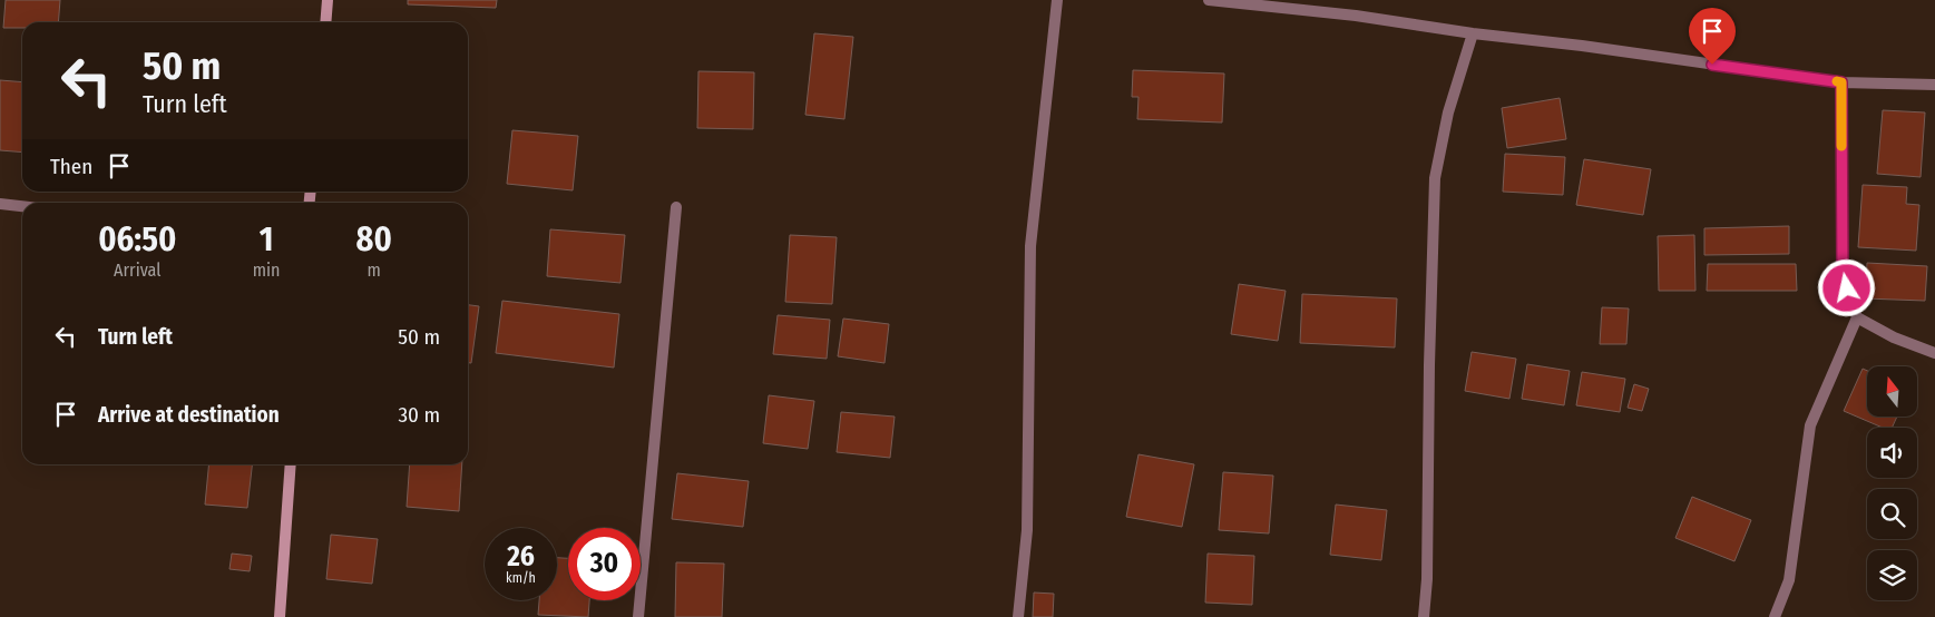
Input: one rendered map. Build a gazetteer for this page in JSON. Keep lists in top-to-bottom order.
{
  "north": "top",
  "page": {
    "turn": ["50 m", "Turn left"],
    "then": "Then",
    "eta": [
      "06:50",
      "Arrival",
      "1",
      "min",
      "80",
      "m"
    ],
    "list": [
      {
        "name": "Turn left",
        "value": "50 m"
      },
      {
        "name": "Arrive at destination",
        "value": "30 m"
      }
    ],
    "speed": "26 km/h",
    "limit": "30"
  }
}
